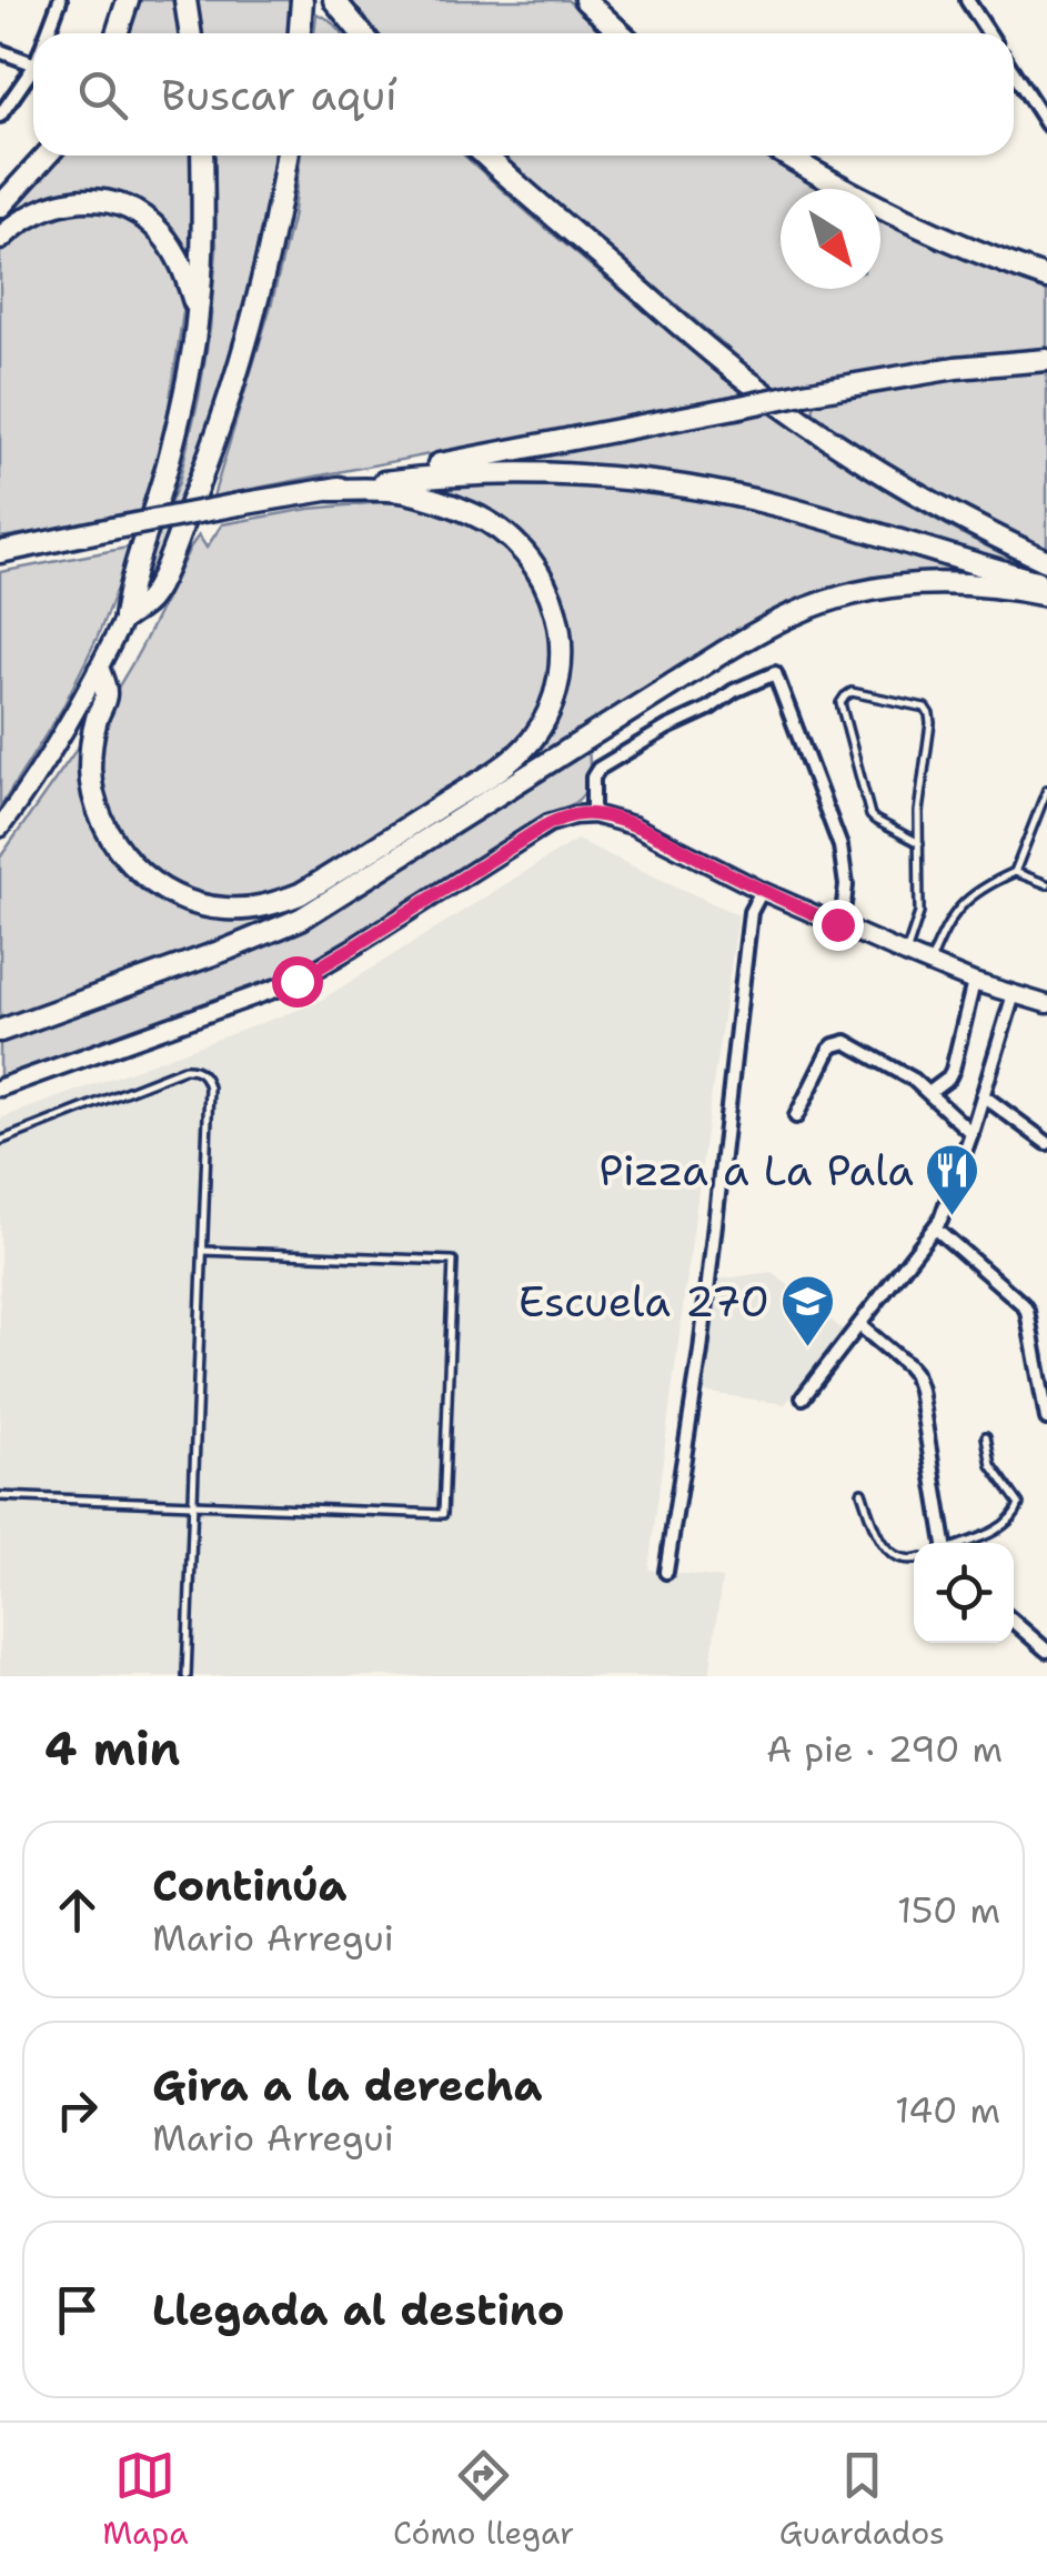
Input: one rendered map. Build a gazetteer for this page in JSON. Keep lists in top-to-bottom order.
{
  "places": {
    "restaurant": ["Pizza a La Pala"],
    "school or university": ["Escuela 270"]
  },
  "north": "bottom right",
  "page": {
    "search": "Buscar aquí",
    "heading": ["4 min", "A pie · 290 m"],
    "list": [
      ["Continúa", "Mario Arregui", "150 m"],
      ["Gira a la derecha", "Mario Arregui", "140 m"],
      "Llegada al destino"
    ],
    "nav": ["Mapa", "Cómo llegar", "Guardados"]
  }
}
